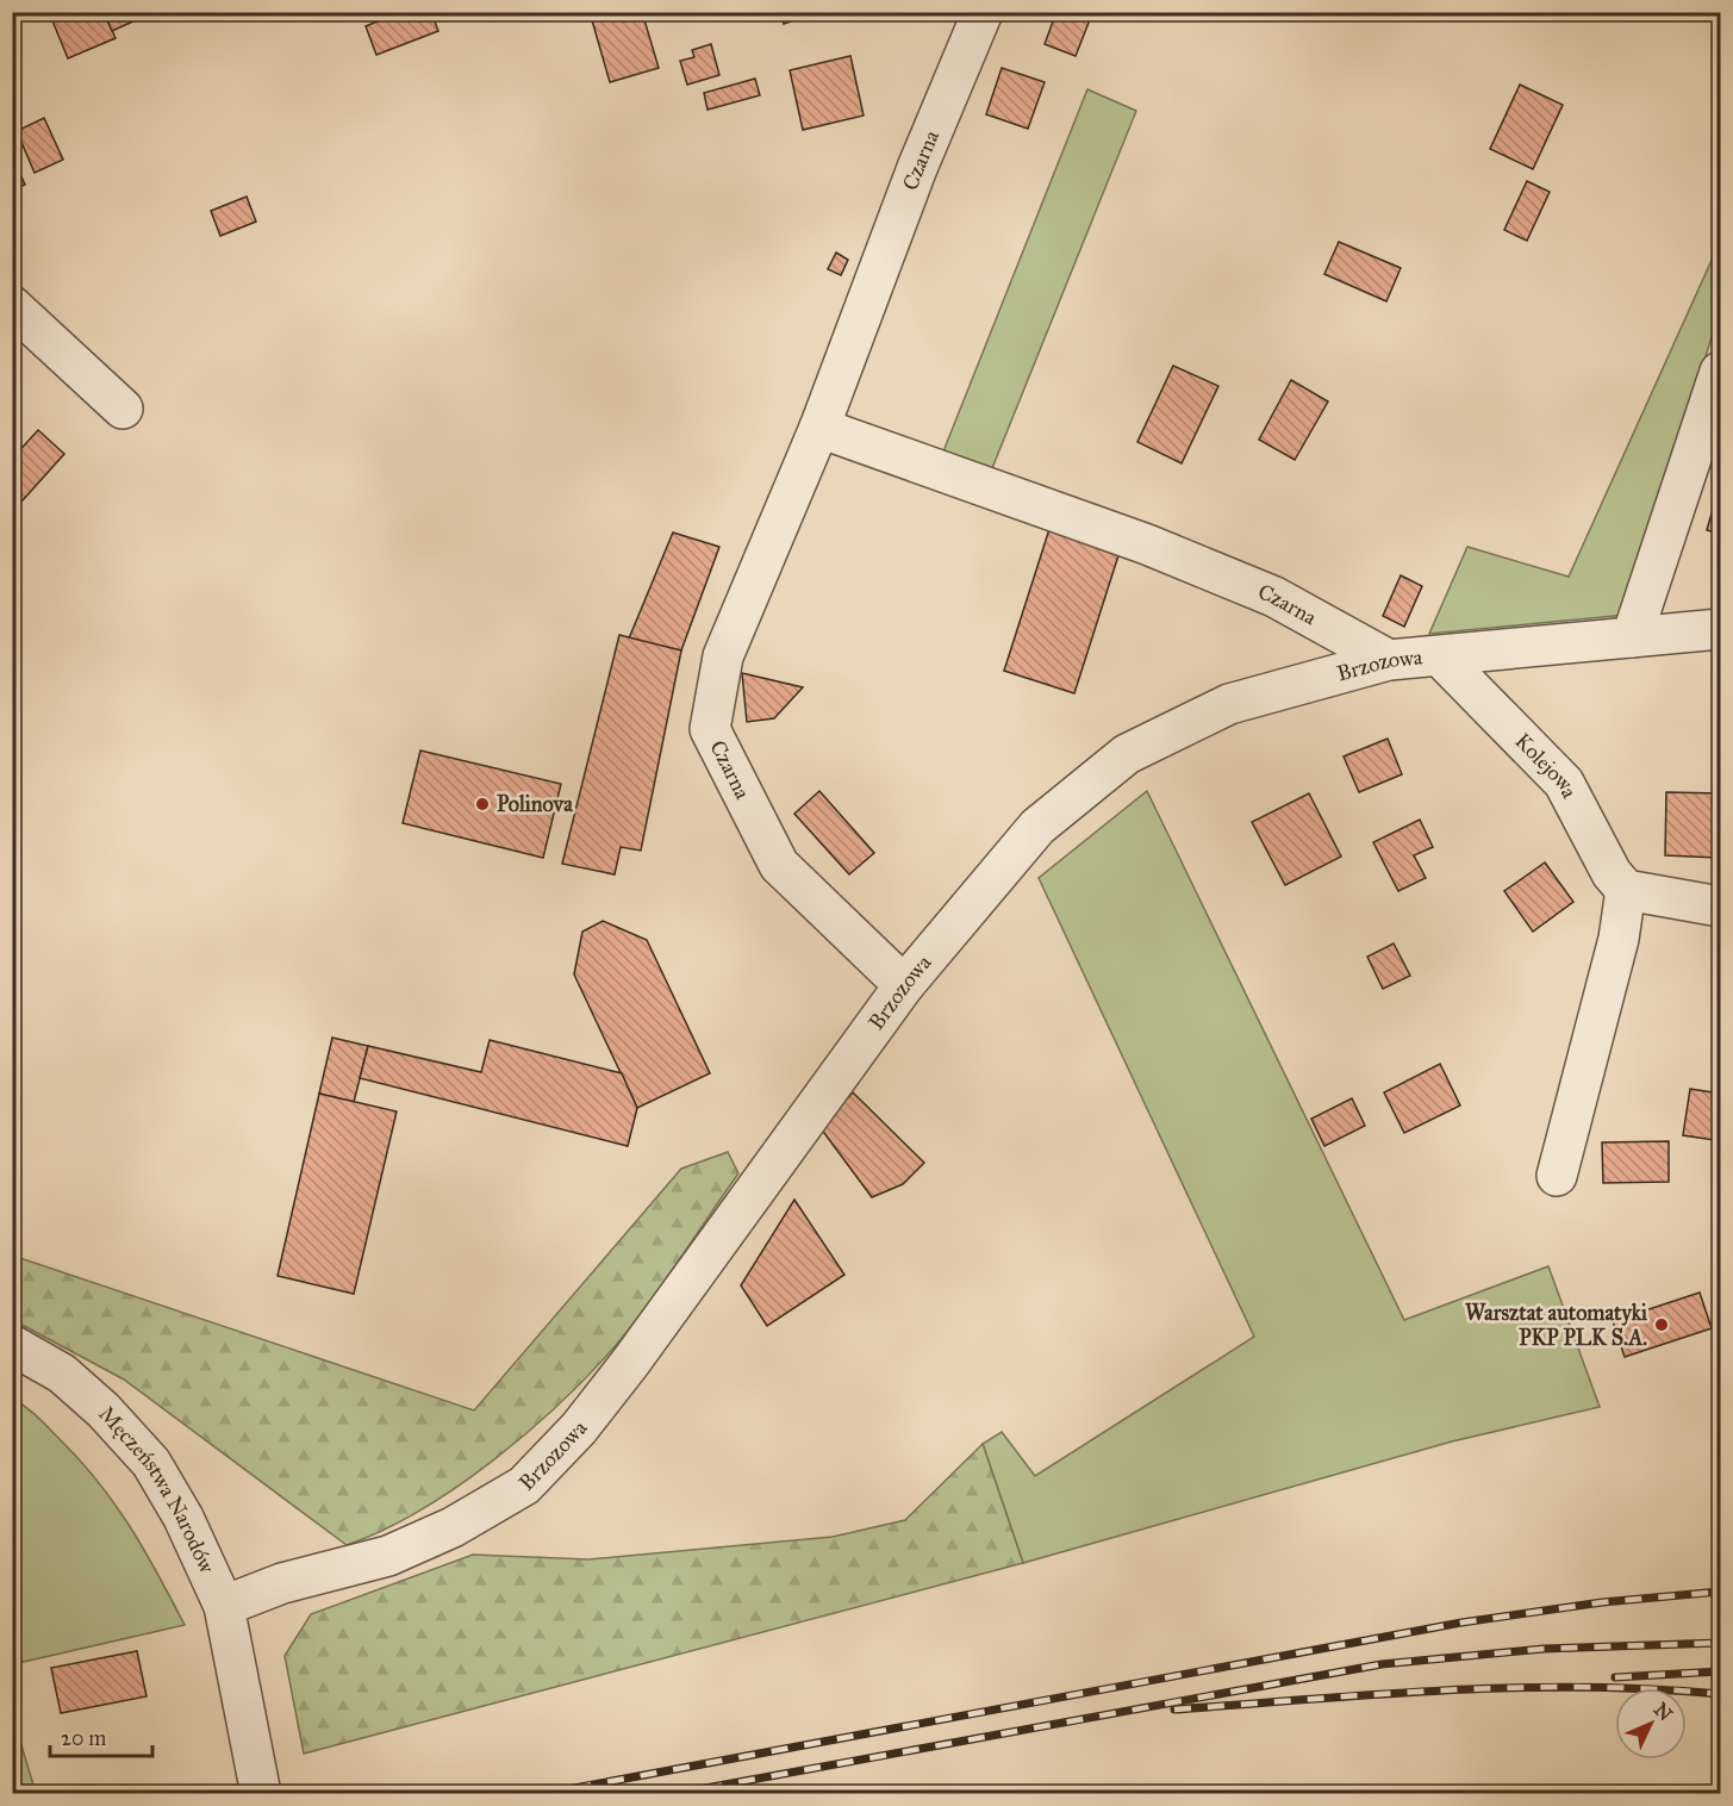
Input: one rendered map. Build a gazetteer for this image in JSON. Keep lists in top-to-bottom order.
{
  "streets": {
    "street": [
      "Czarna",
      "Brzozowa",
      "Kolejowa",
      "Męczeństwa Narodów"
    ]
  },
  "crossings": [
    ["Czarna", "Brzozowa"],
    ["Brzozowa", "Kolejowa"],
    ["Brzozowa", "Męczeństwa Narodów"]
  ],
  "places": ["Polinova", "Warsztat automatyki PKP PLK S.A."],
  "scale_bar": "20 m",
  "north": "top right"
}
